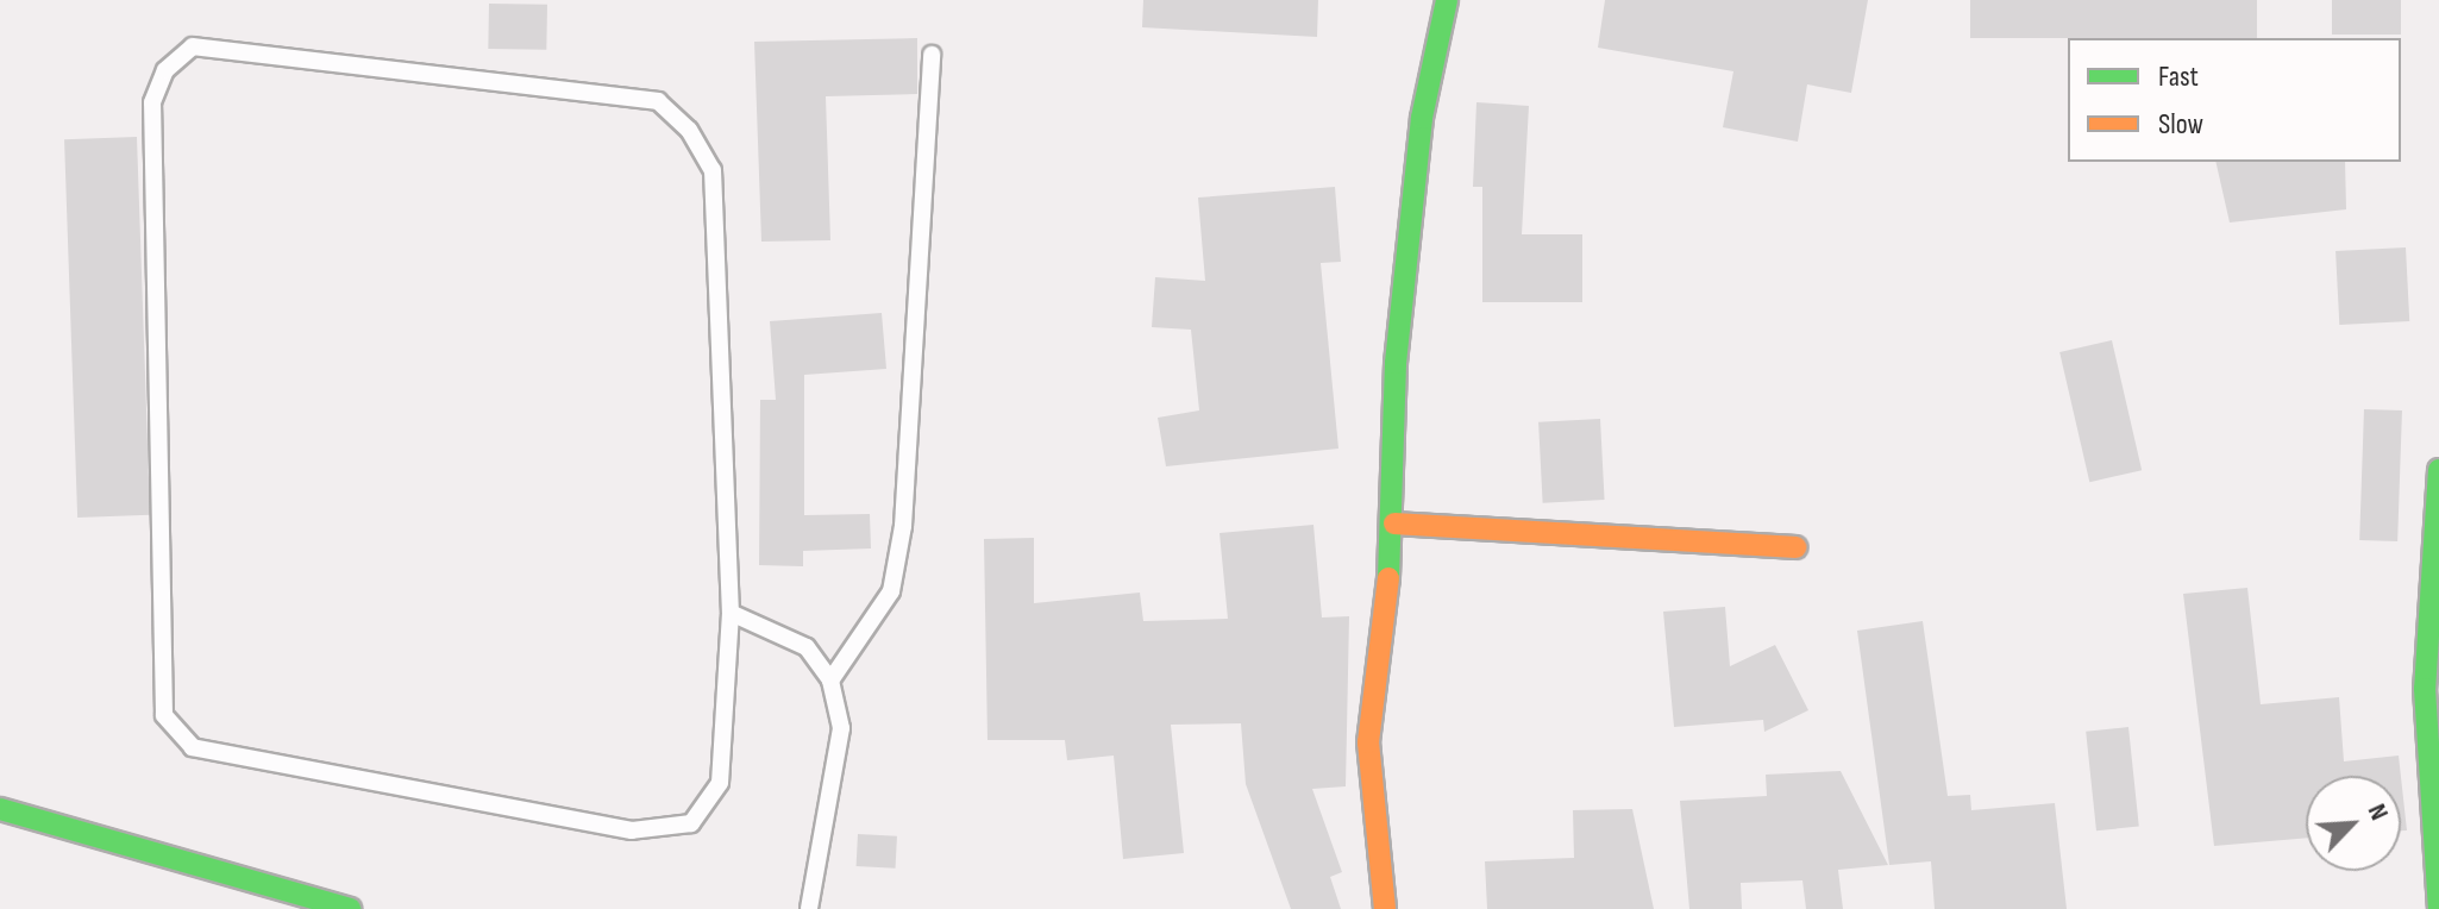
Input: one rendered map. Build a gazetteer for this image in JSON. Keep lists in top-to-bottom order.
{
  "legend": ["Fast", "Slow"],
  "north": "top right"
}
